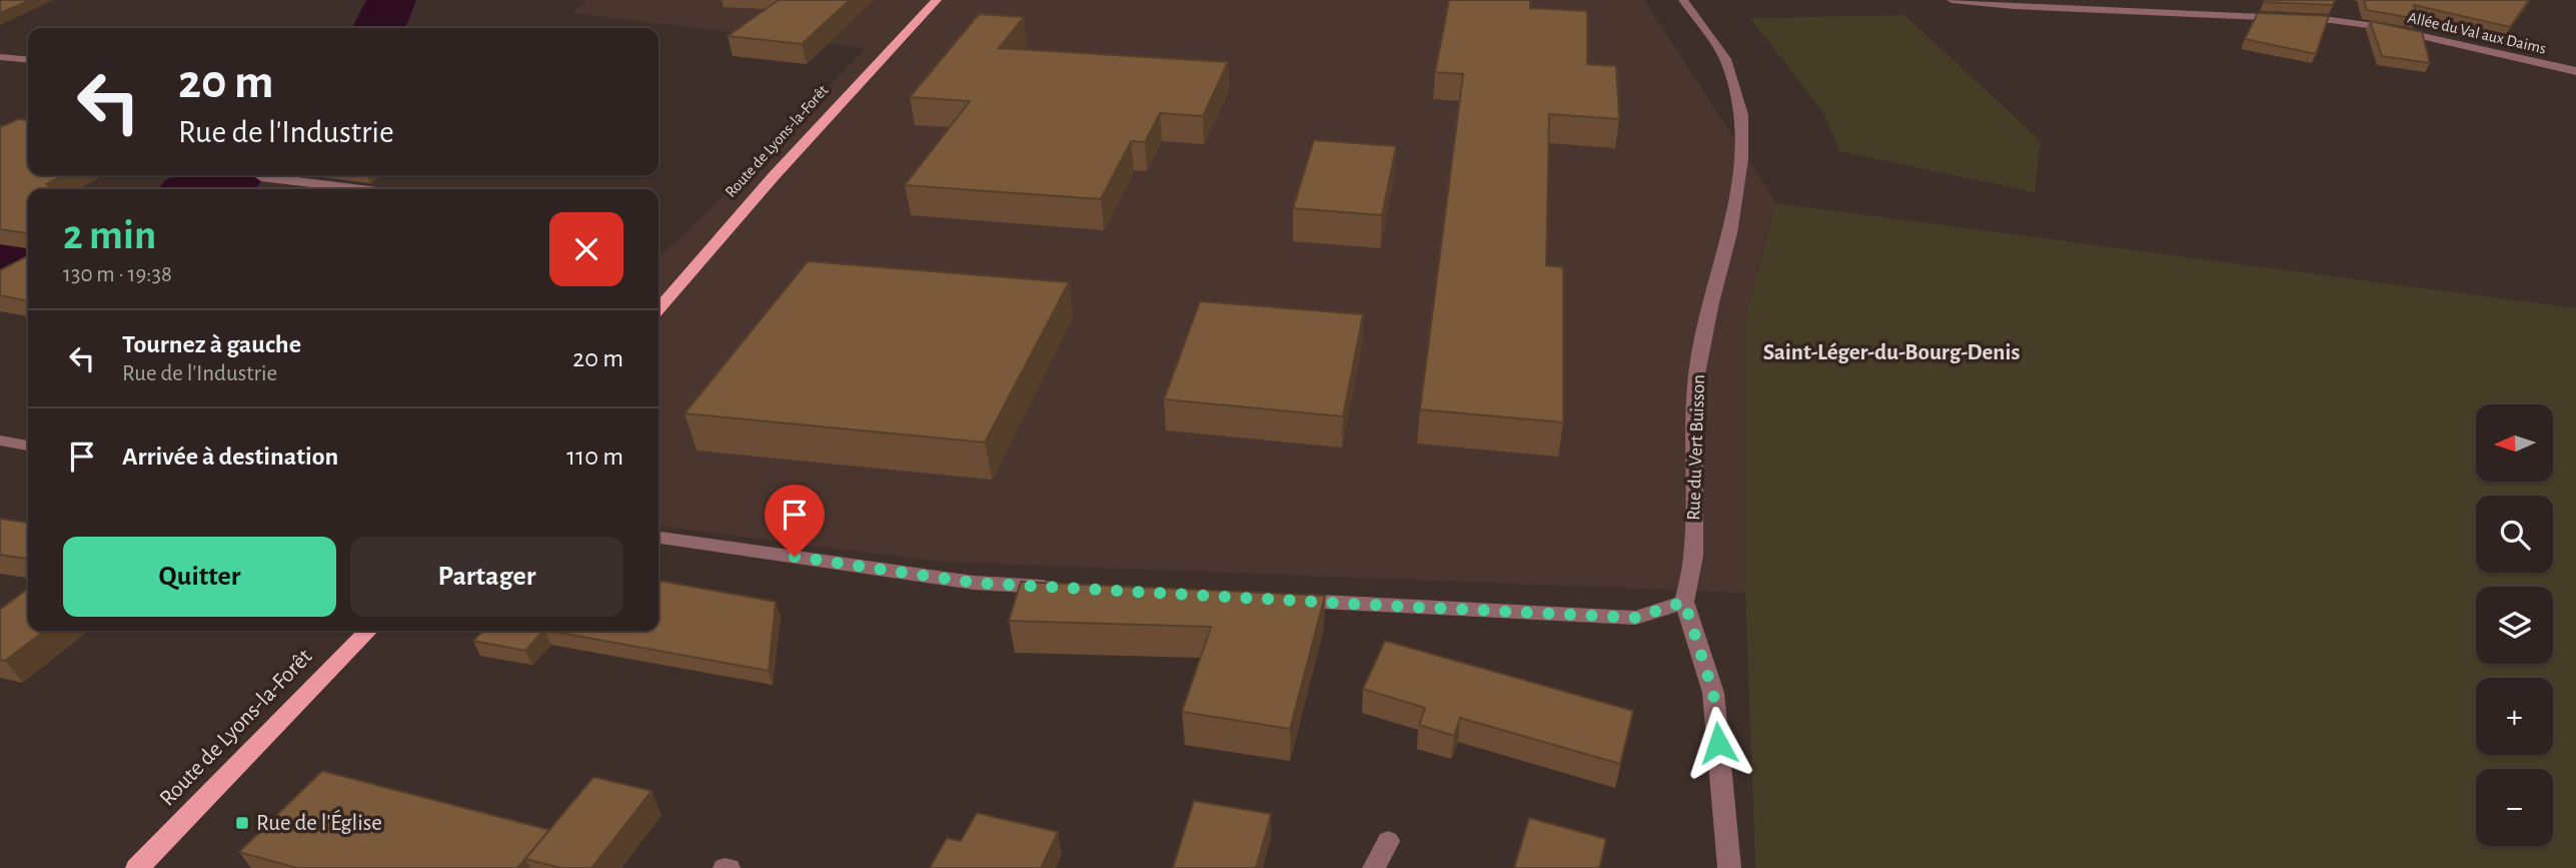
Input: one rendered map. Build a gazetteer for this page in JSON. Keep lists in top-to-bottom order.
{
  "streets": {
    "main road": ["Route de Lyons-la-Forêt"],
    "street": ["Allée du Val aux Daims", "Rue du Vert Buisson"]
  },
  "districts": ["Saint-Léger-du-Bourg-Denis"],
  "places": {
    "transit": ["Rue de l'Église"]
  },
  "north": "left",
  "page": {
    "turn": ["20 m", "Rue de l'Industrie"],
    "heading": ["2 min", "130 m · 19:38"],
    "list": [
      {
        "name": "Tournez à gauche",
        "note": "Rue de l'Industrie",
        "value": "20 m"
      },
      {
        "name": "Arrivée à destination",
        "value": "110 m"
      }
    ],
    "map_buttons": ["+", "−"],
    "buttons": ["Quitter", "Partager"]
  }
}
